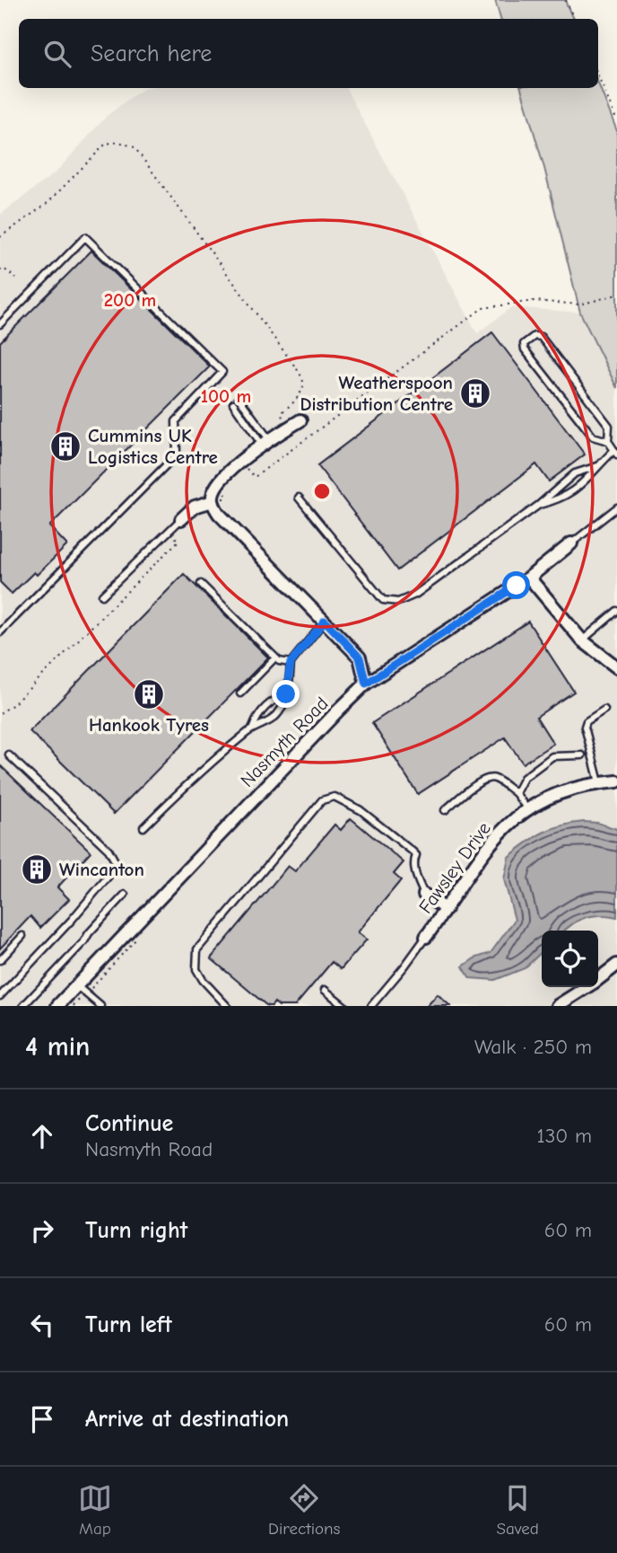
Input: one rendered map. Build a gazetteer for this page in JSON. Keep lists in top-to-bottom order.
{
  "streets": {
    "street": ["Nasmyth Road", "Fawsley Drive"]
  },
  "places": {
    "building": [
      "Weatherspoon Distribution Centre",
      "Cummins UK Logistics Centre",
      "Hankook Tyres",
      "Wincanton"
    ]
  },
  "page": {
    "search": "Search here",
    "heading": ["4 min", "Walk · 250 m"],
    "list": [
      ["Continue", "Nasmyth Road", "130 m"],
      ["Turn right", "60 m"],
      ["Turn left", "60 m"],
      "Arrive at destination"
    ],
    "nav": ["Map", "Directions", "Saved"]
  },
  "rings": ["200 m", "100 m"]
}
